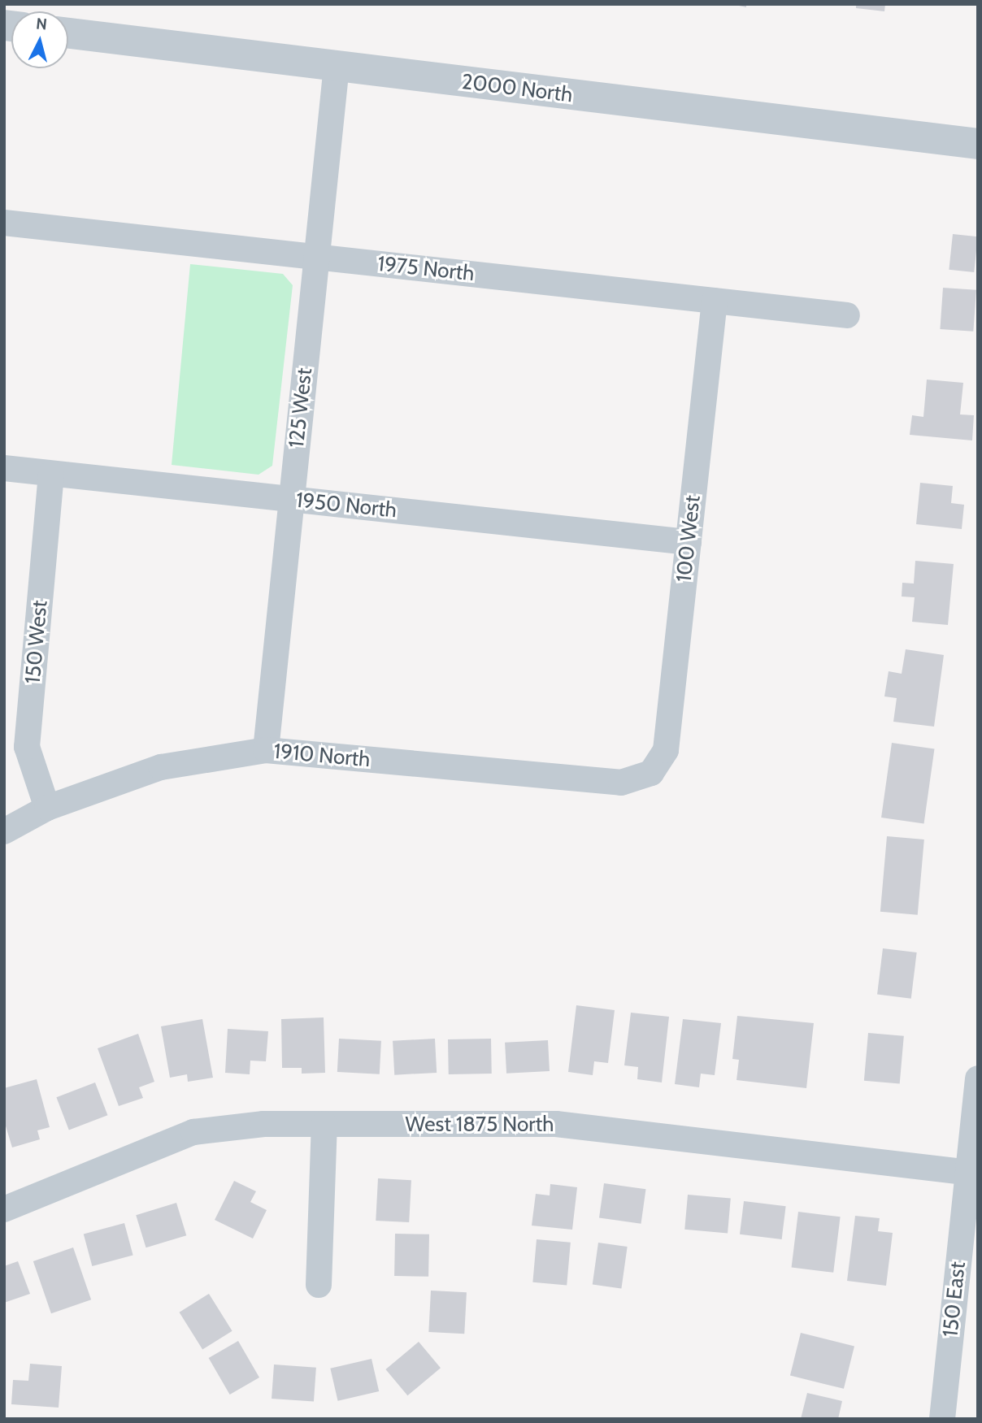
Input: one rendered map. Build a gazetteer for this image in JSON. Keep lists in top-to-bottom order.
{
  "streets": {
    "street": [
      "2000 North",
      "1975 North",
      "125 West",
      "1950 North",
      "100 West",
      "150 West",
      "1910 North",
      "West 1875 North",
      "150 East"
    ]
  },
  "crossings": [
    ["2000 North", "125 West"],
    ["1975 North", "125 West"],
    ["1975 North", "100 West"],
    ["125 West", "1950 North"],
    ["125 West", "1910 North"],
    ["1950 North", "100 West"],
    ["1950 North", "150 West"],
    ["100 West", "1910 North"],
    ["150 West", "1910 North"],
    ["West 1875 North", "150 East"]
  ],
  "north": "top"
}
